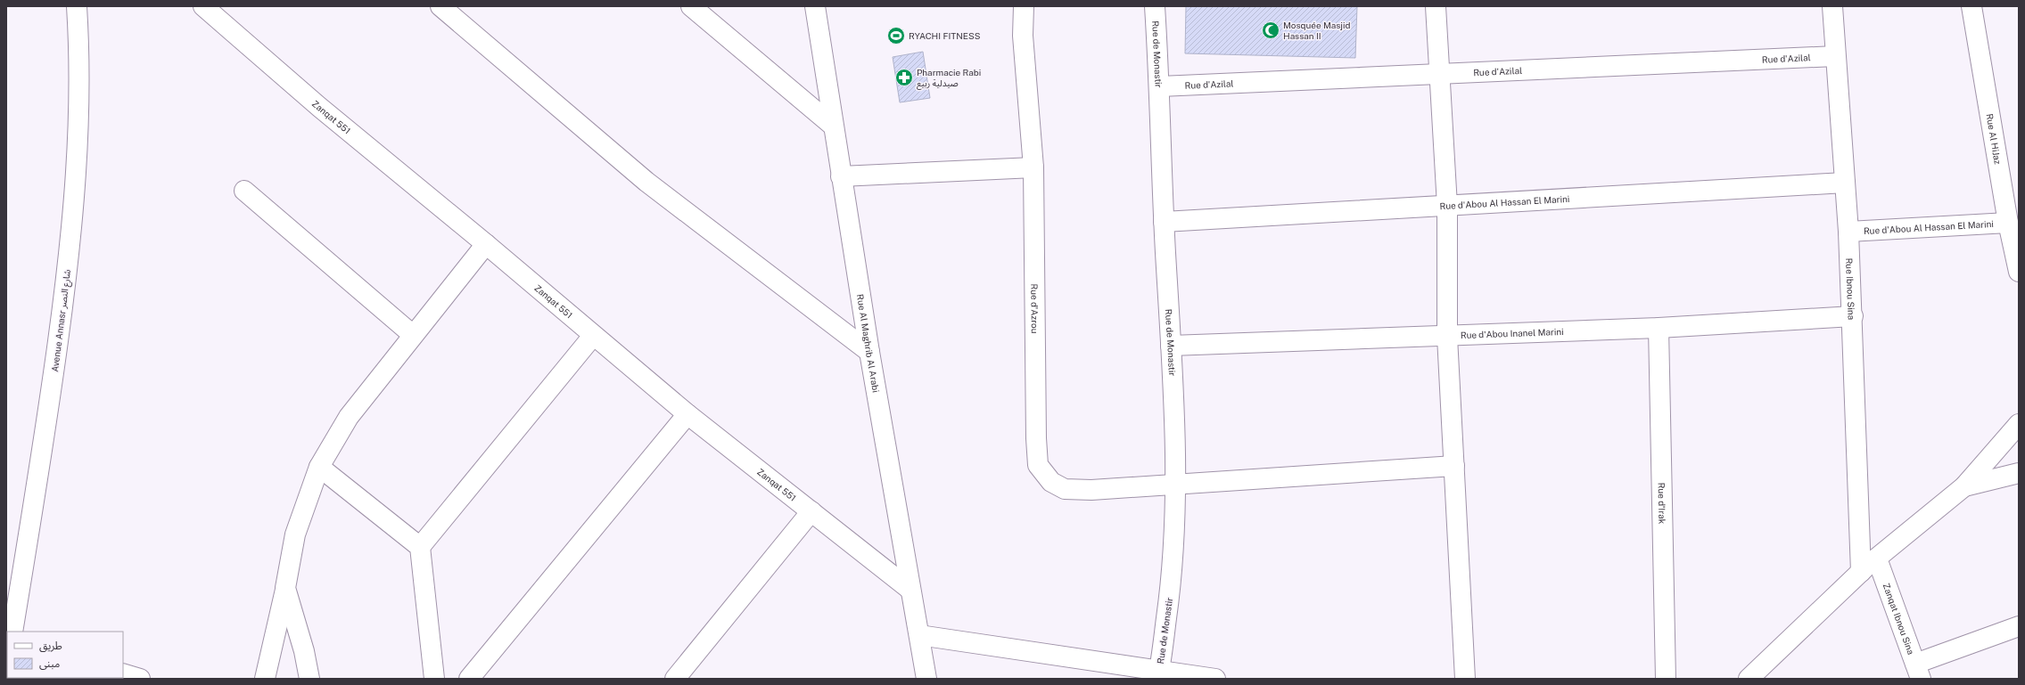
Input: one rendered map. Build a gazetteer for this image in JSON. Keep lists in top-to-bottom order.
{
  "streets": {
    "street": [
      "Rue de Monastir",
      "Rue d'Azilal",
      "Zanqat 551",
      "Rue Al HiJaz",
      "Rue d'Abou Al Hassan El Marini",
      "Rue Ibnou Sina",
      "Rue d'Azrou",
      "Avenue Annasr شارع النصر",
      "Rue d'Abou Inanel Marini",
      "Rue Al Maghrib Al Arabi",
      "Rue d'Irak",
      "Zanqat Ibnou Sina"
    ]
  },
  "crossings": [
    ["Rue de Monastir", "Rue d'Azilal"],
    ["Rue de Monastir", "Rue d'Abou Al Hassan El Marini"],
    ["Rue de Monastir", "Rue d'Azrou"],
    ["Rue de Monastir", "Rue d'Abou Inanel Marini"],
    ["Rue d'Azilal", "Rue Ibnou Sina"],
    ["Zanqat 551", "Rue Al Maghrib Al Arabi"],
    ["Rue Al HiJaz", "Rue d'Abou Al Hassan El Marini"],
    ["Rue d'Abou Al Hassan El Marini", "Rue Ibnou Sina"],
    ["Rue Ibnou Sina", "Rue d'Abou Inanel Marini"],
    ["Rue d'Abou Inanel Marini", "Rue d'Irak"]
  ],
  "places": {
    "mosque": ["Mosquée Masjid Hassan II"],
    "sports": ["RYACHI FITNESS"],
    "pharmacy": ["Pharmacie Rabi صيدلية ربيع"]
  },
  "legend": ["طريق", "مبنى"]
}
